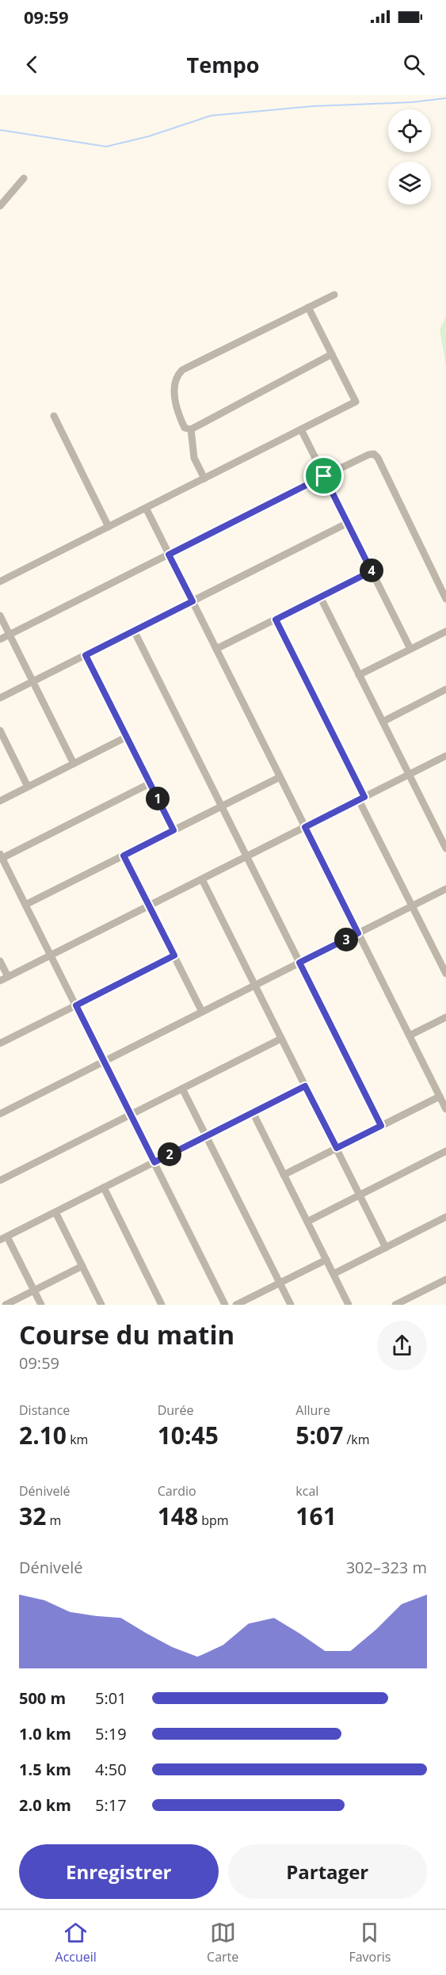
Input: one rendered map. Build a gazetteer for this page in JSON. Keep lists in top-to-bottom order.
{
  "page": {
    "status": "09:59",
    "header": "Tempo",
    "pins": [
      "4",
      "1",
      "3",
      "2"
    ],
    "heading": ["Course du matin", "09:59"],
    "stats": [
      ["Distance", "2.10 km"],
      ["Durée", "10:45"],
      ["Allure", "5:07 /km"],
      ["Dénivelé", "32 m"],
      ["Cardio", "148 bpm"],
      ["kcal", "161"]
    ],
    "chart": ["Dénivelé", "302–323 m"],
    "list": [
      {
        "name": "500 m",
        "note": "5:01"
      },
      {
        "name": "1.0 km",
        "note": "5:19"
      },
      {
        "name": "1.5 km",
        "note": "4:50"
      },
      {
        "name": "2.0 km",
        "note": "5:17"
      }
    ],
    "buttons": ["Enregistrer", "Partager"],
    "tabs": ["Accueil", "Carte", "Favoris"]
  }
}
